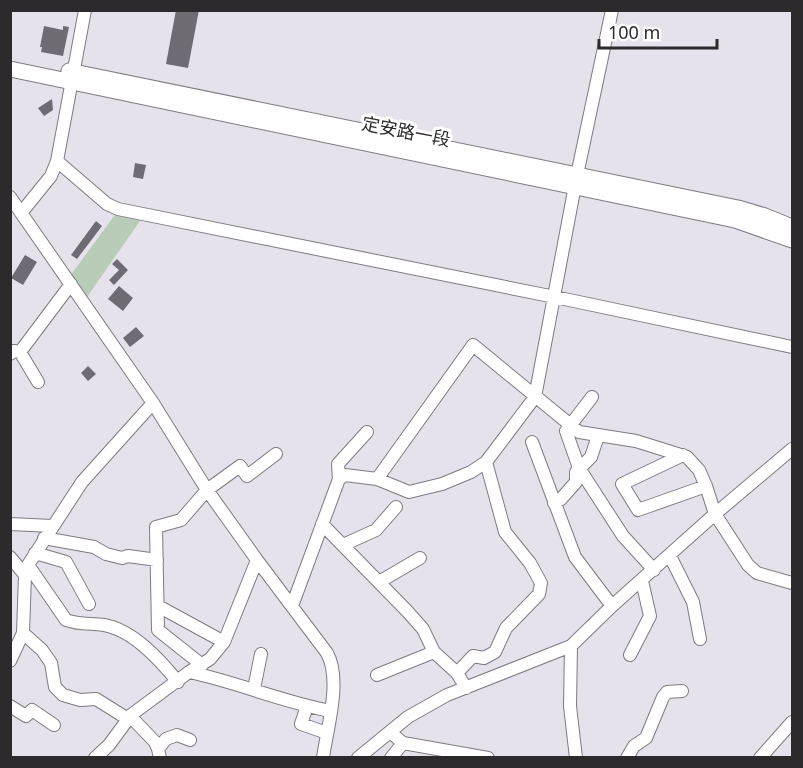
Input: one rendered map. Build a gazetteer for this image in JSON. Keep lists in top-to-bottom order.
{
  "streets": {
    "main road": ["定安路一段"]
  },
  "scale_bar": "100 m"
}
